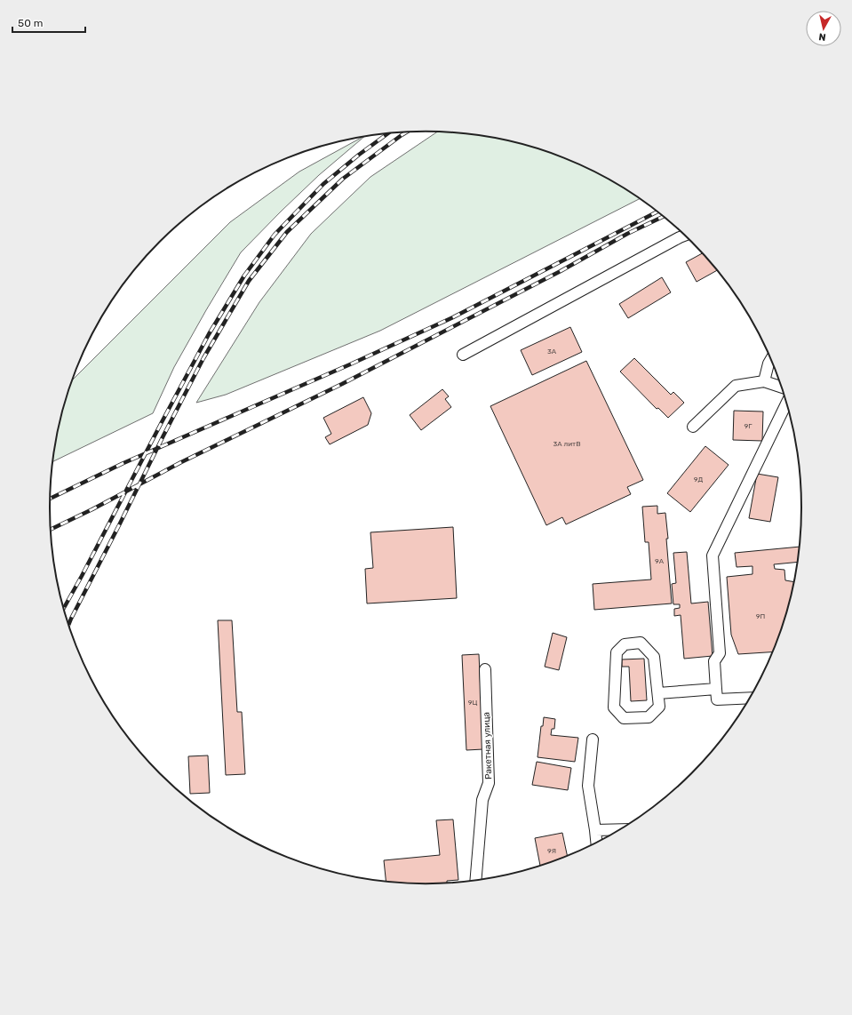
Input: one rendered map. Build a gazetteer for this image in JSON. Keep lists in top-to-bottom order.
{
  "streets": {
    "lane": ["Ракетная улица"]
  },
  "house_numbers": [
    "3А",
    "9Г",
    "3А литВ",
    "9Д",
    "9А",
    "9П",
    "9Ц",
    "9Я"
  ],
  "scale_bar": "50 m",
  "north": "bottom"
}
